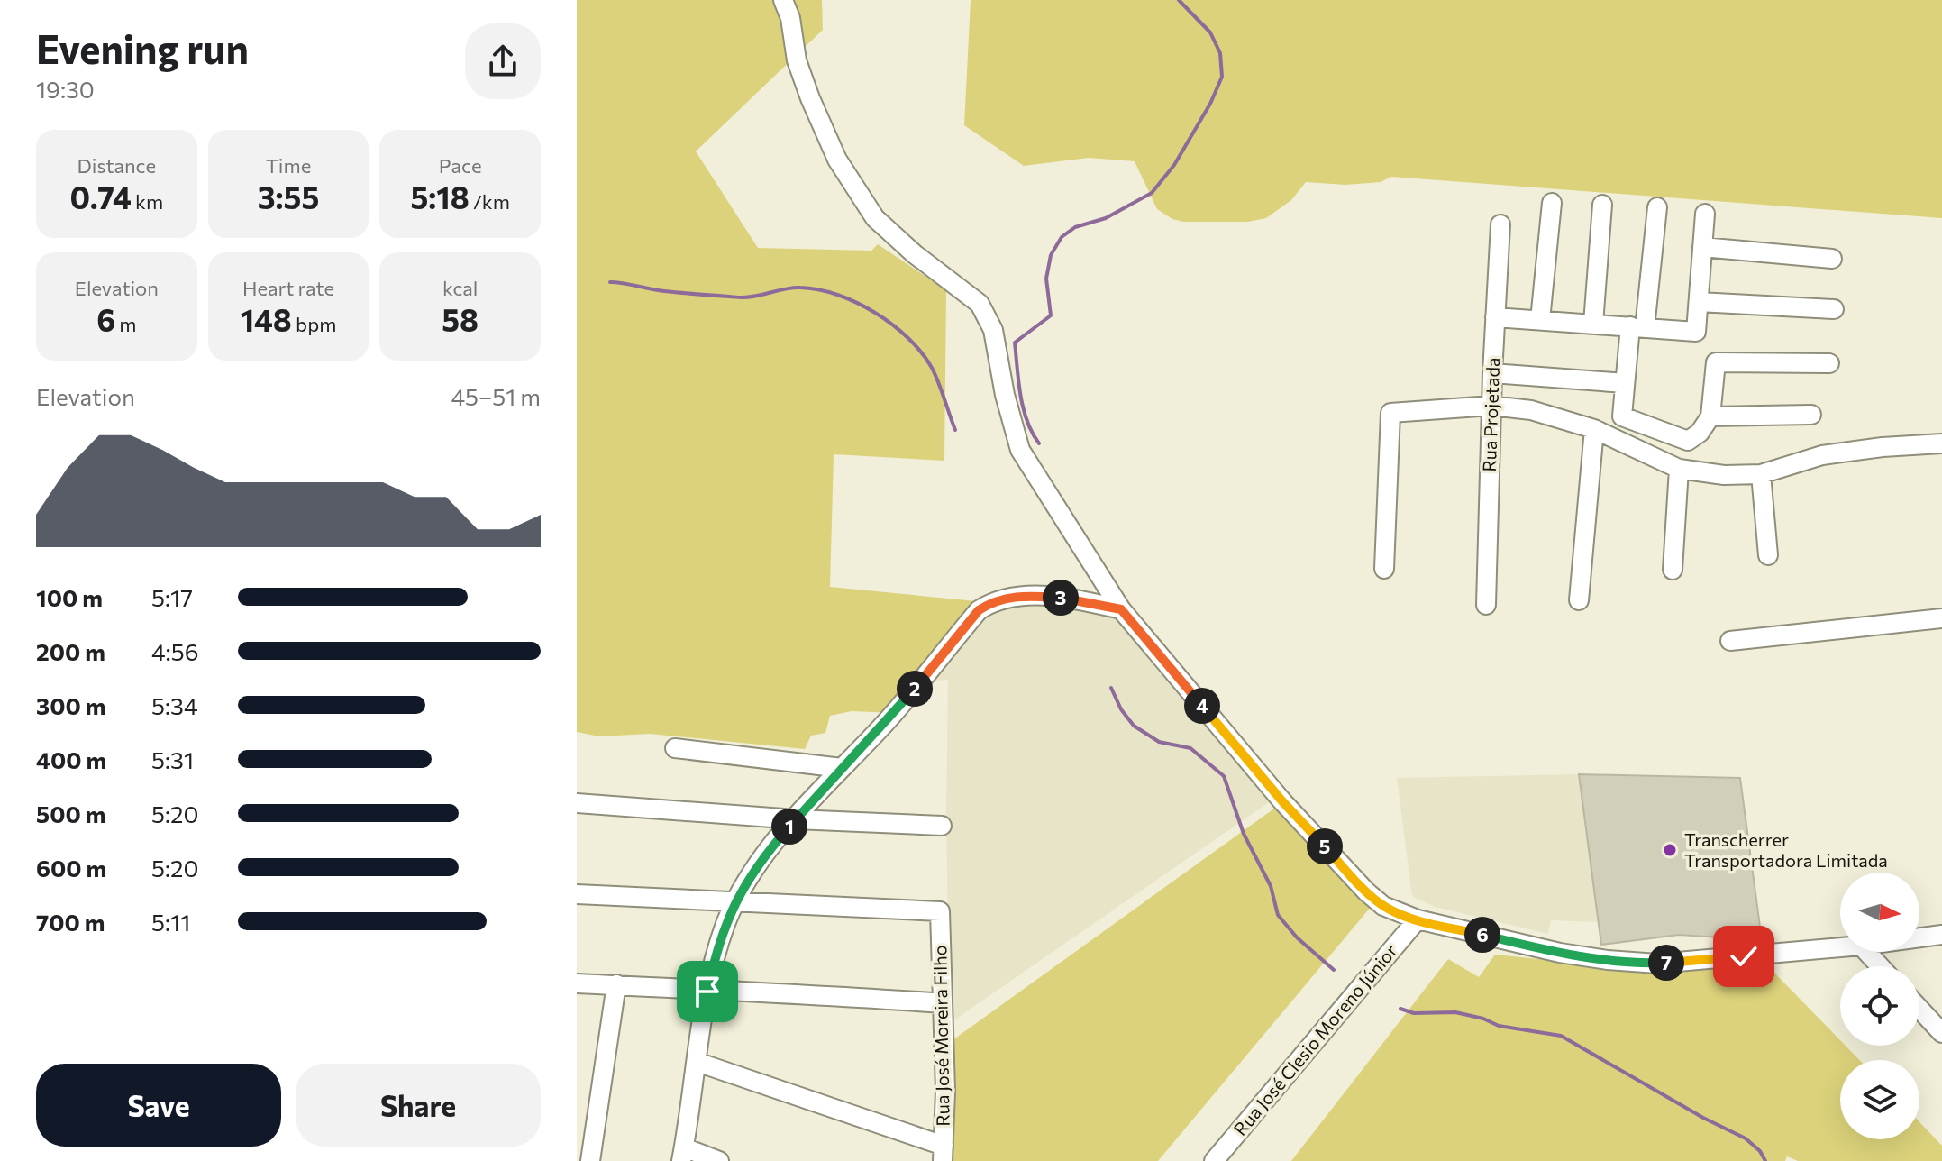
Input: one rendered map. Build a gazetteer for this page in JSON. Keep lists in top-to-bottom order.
{
  "streets": {
    "street": ["Rua Projetada", "Rua José Moreira Filho", "Rua José Clesio Moreno Júnior"]
  },
  "places": ["Transcherrer Transportadora Limitada"],
  "north": "right",
  "page": {
    "heading": ["Evening run", "19:30"],
    "stats": [
      ["Distance", "0.74 km"],
      ["Time", "3:55"],
      ["Pace", "5:18 /km"],
      ["Elevation", "6 m"],
      ["Heart rate", "148 bpm"],
      ["kcal", "58"]
    ],
    "chart": ["Elevation", "45–51 m"],
    "list": [
      {
        "name": "100 m",
        "note": "5:17"
      },
      {
        "name": "200 m",
        "note": "4:56"
      },
      {
        "name": "300 m",
        "note": "5:34"
      },
      {
        "name": "400 m",
        "note": "5:31"
      },
      {
        "name": "500 m",
        "note": "5:20"
      },
      {
        "name": "600 m",
        "note": "5:20"
      },
      {
        "name": "700 m",
        "note": "5:11"
      }
    ],
    "pins": [
      "3",
      "2",
      "4",
      "1",
      "5",
      "6",
      "7"
    ],
    "buttons": ["Save", "Share"]
  }
}
